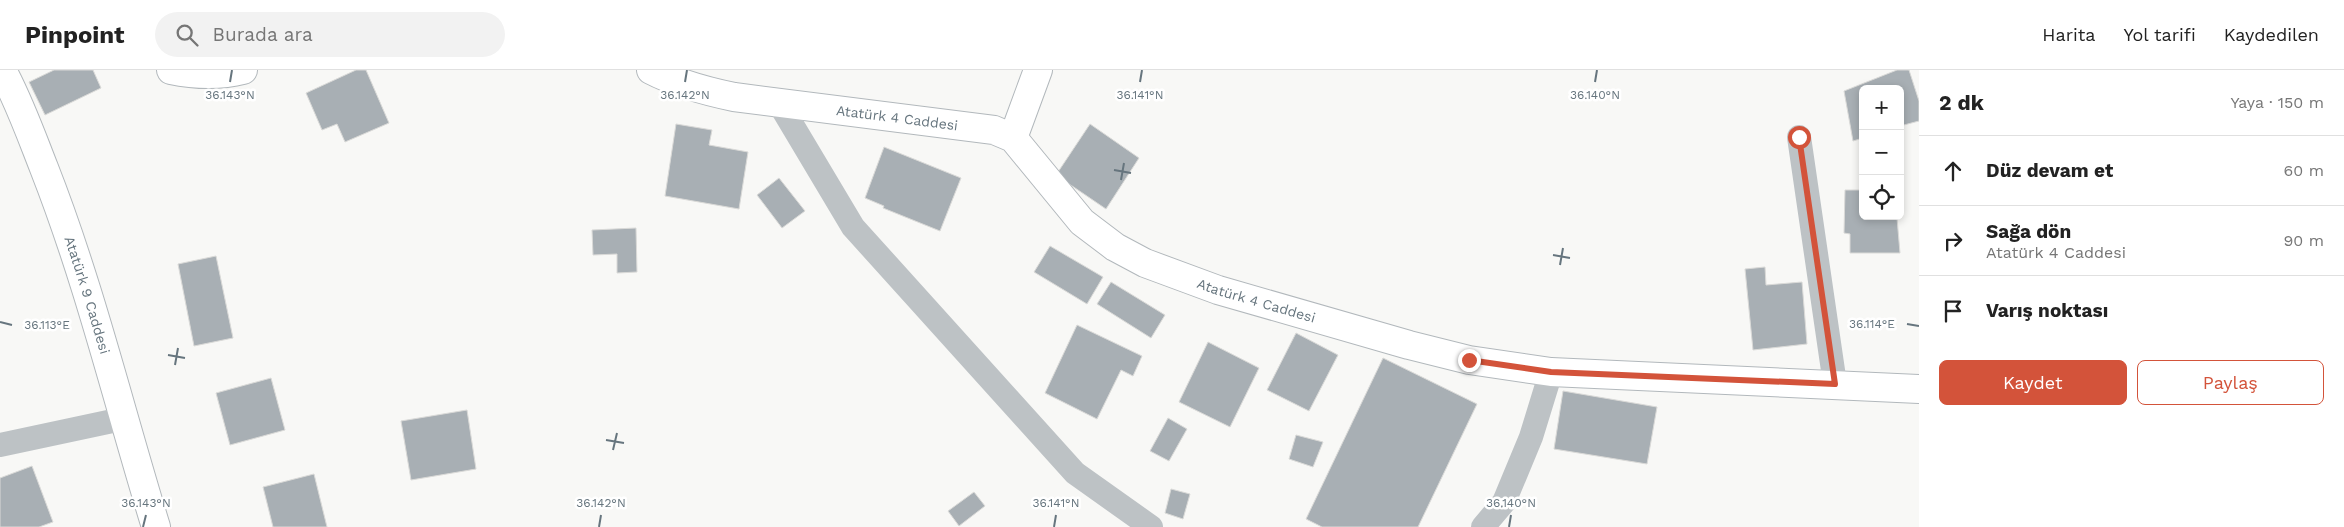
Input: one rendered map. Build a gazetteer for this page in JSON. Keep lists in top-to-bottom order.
{
  "streets": {
    "street": ["Atatürk 4 Caddesi", "Atatürk 9 Caddesi"]
  },
  "page": {
    "header": "Pinpoint",
    "search": "Burada ara",
    "nav": ["Harita", "Yol tarifi", "Kaydedilen"],
    "heading": ["2 dk", "Yaya · 150 m"],
    "map_buttons": ["+", "−"],
    "list": [
      ["Düz devam et", "60 m"],
      ["Sağa dön", "Atatürk 4 Caddesi", "90 m"],
      "Varış noktası"
    ],
    "buttons": ["Kaydet", "Paylaş"]
  },
  "coordinates": [
    "36.143°N",
    "36.142°N",
    "36.141°N",
    "36.140°N",
    "36.114°E",
    "36.113°E"
  ]
}
